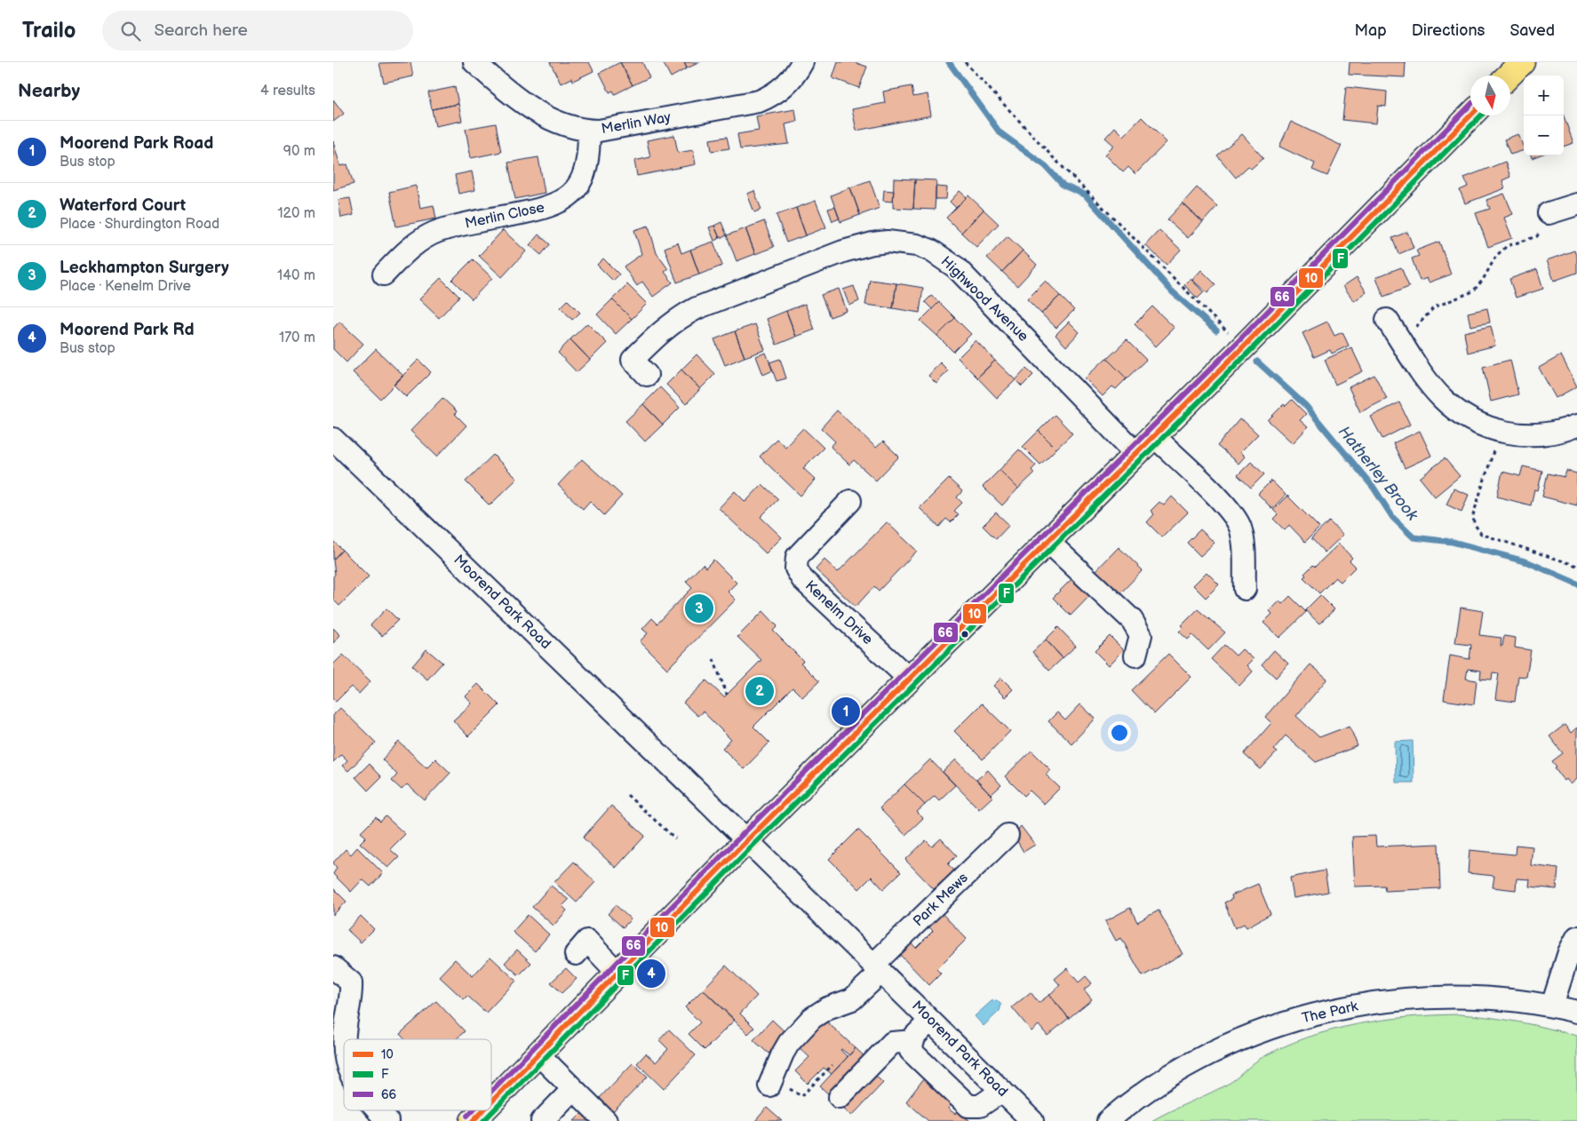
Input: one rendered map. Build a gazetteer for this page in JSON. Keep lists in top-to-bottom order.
{
  "streets": {
    "street": [
      "Merlin Way",
      "Merlin Close",
      "Highwood Avenue",
      "Moorend Park Road",
      "Kenelm Drive",
      "Park Mews",
      "The Park"
    ]
  },
  "crossings": [
    ["Merlin Way", "Merlin Close"],
    ["Moorend Park Road", "Park Mews"]
  ],
  "water": ["Hatherley Brook"],
  "lines": ["transit line 66", "transit line 10", "transit line F"],
  "legend": ["10", "F", "66"],
  "north": "bottom",
  "page": {
    "header": "Trailo",
    "search": "Search here",
    "nav": ["Map", "Directions", "Saved"],
    "heading": ["Nearby", "4 results"],
    "map_buttons": ["+", "−"],
    "list": [
      {
        "mark": "1",
        "name": "Moorend Park Road",
        "note": "Bus stop",
        "value": "90 m"
      },
      {
        "mark": "2",
        "name": "Waterford Court",
        "note": "Place · Shurdington Road",
        "value": "120 m"
      },
      {
        "mark": "3",
        "name": "Leckhampton Surgery",
        "note": "Place · Kenelm Drive",
        "value": "140 m"
      },
      {
        "mark": "4",
        "name": "Moorend Park Rd",
        "note": "Bus stop",
        "value": "170 m"
      }
    ],
    "pins": [
      "3",
      "2",
      "1",
      "4"
    ]
  }
}
